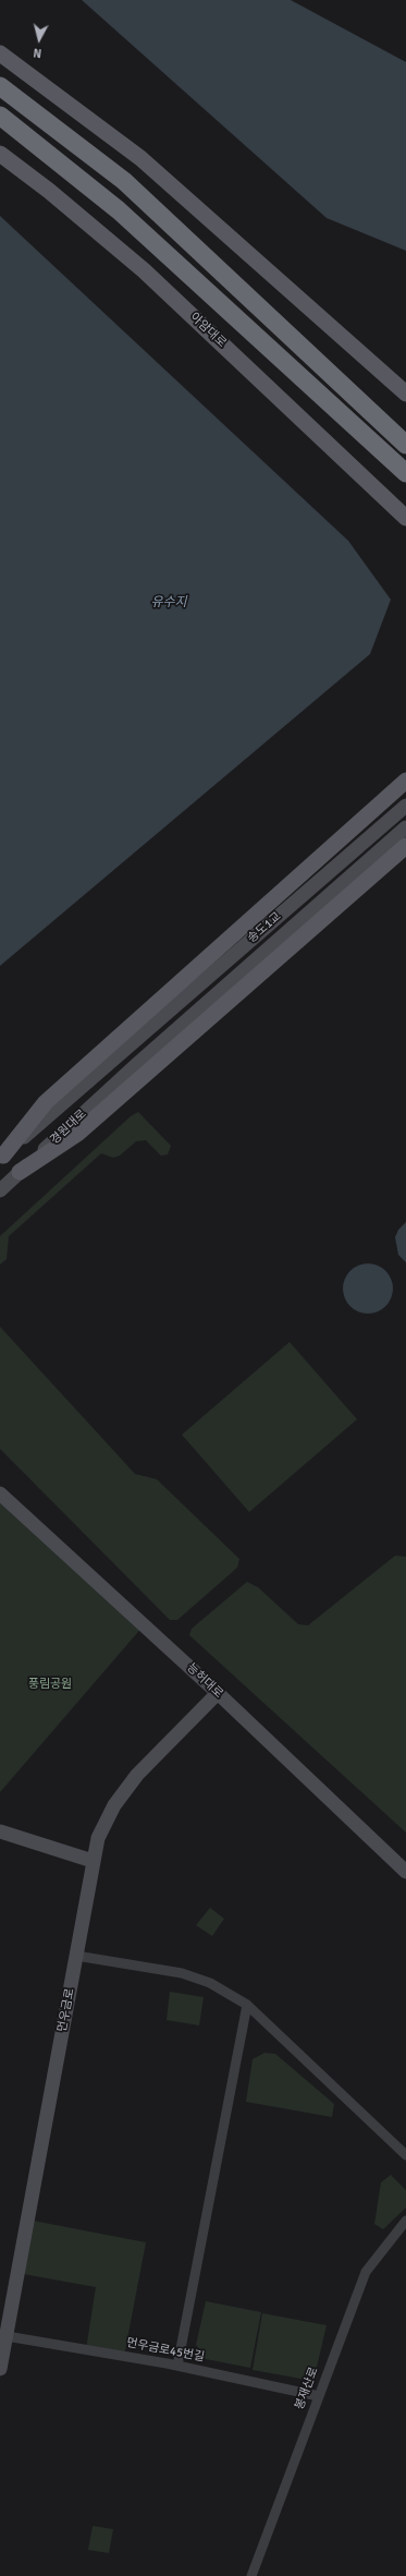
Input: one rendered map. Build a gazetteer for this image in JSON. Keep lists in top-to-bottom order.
{
  "streets": {
    "main road": [
      "아암대로",
      "송도1교",
      "경원대로",
      "능허대로",
      "먼우금로"
    ],
    "street": ["먼우금로45번길", "봉재산로"]
  },
  "crossings": [
    ["송도1교", "경원대로"],
    ["능허대로", "먼우금로"],
    ["먼우금로", "먼우금로45번길"],
    ["먼우금로45번길", "봉재산로"]
  ],
  "water": ["유수지"],
  "parks": ["풍림공원"],
  "north": "bottom"
}
